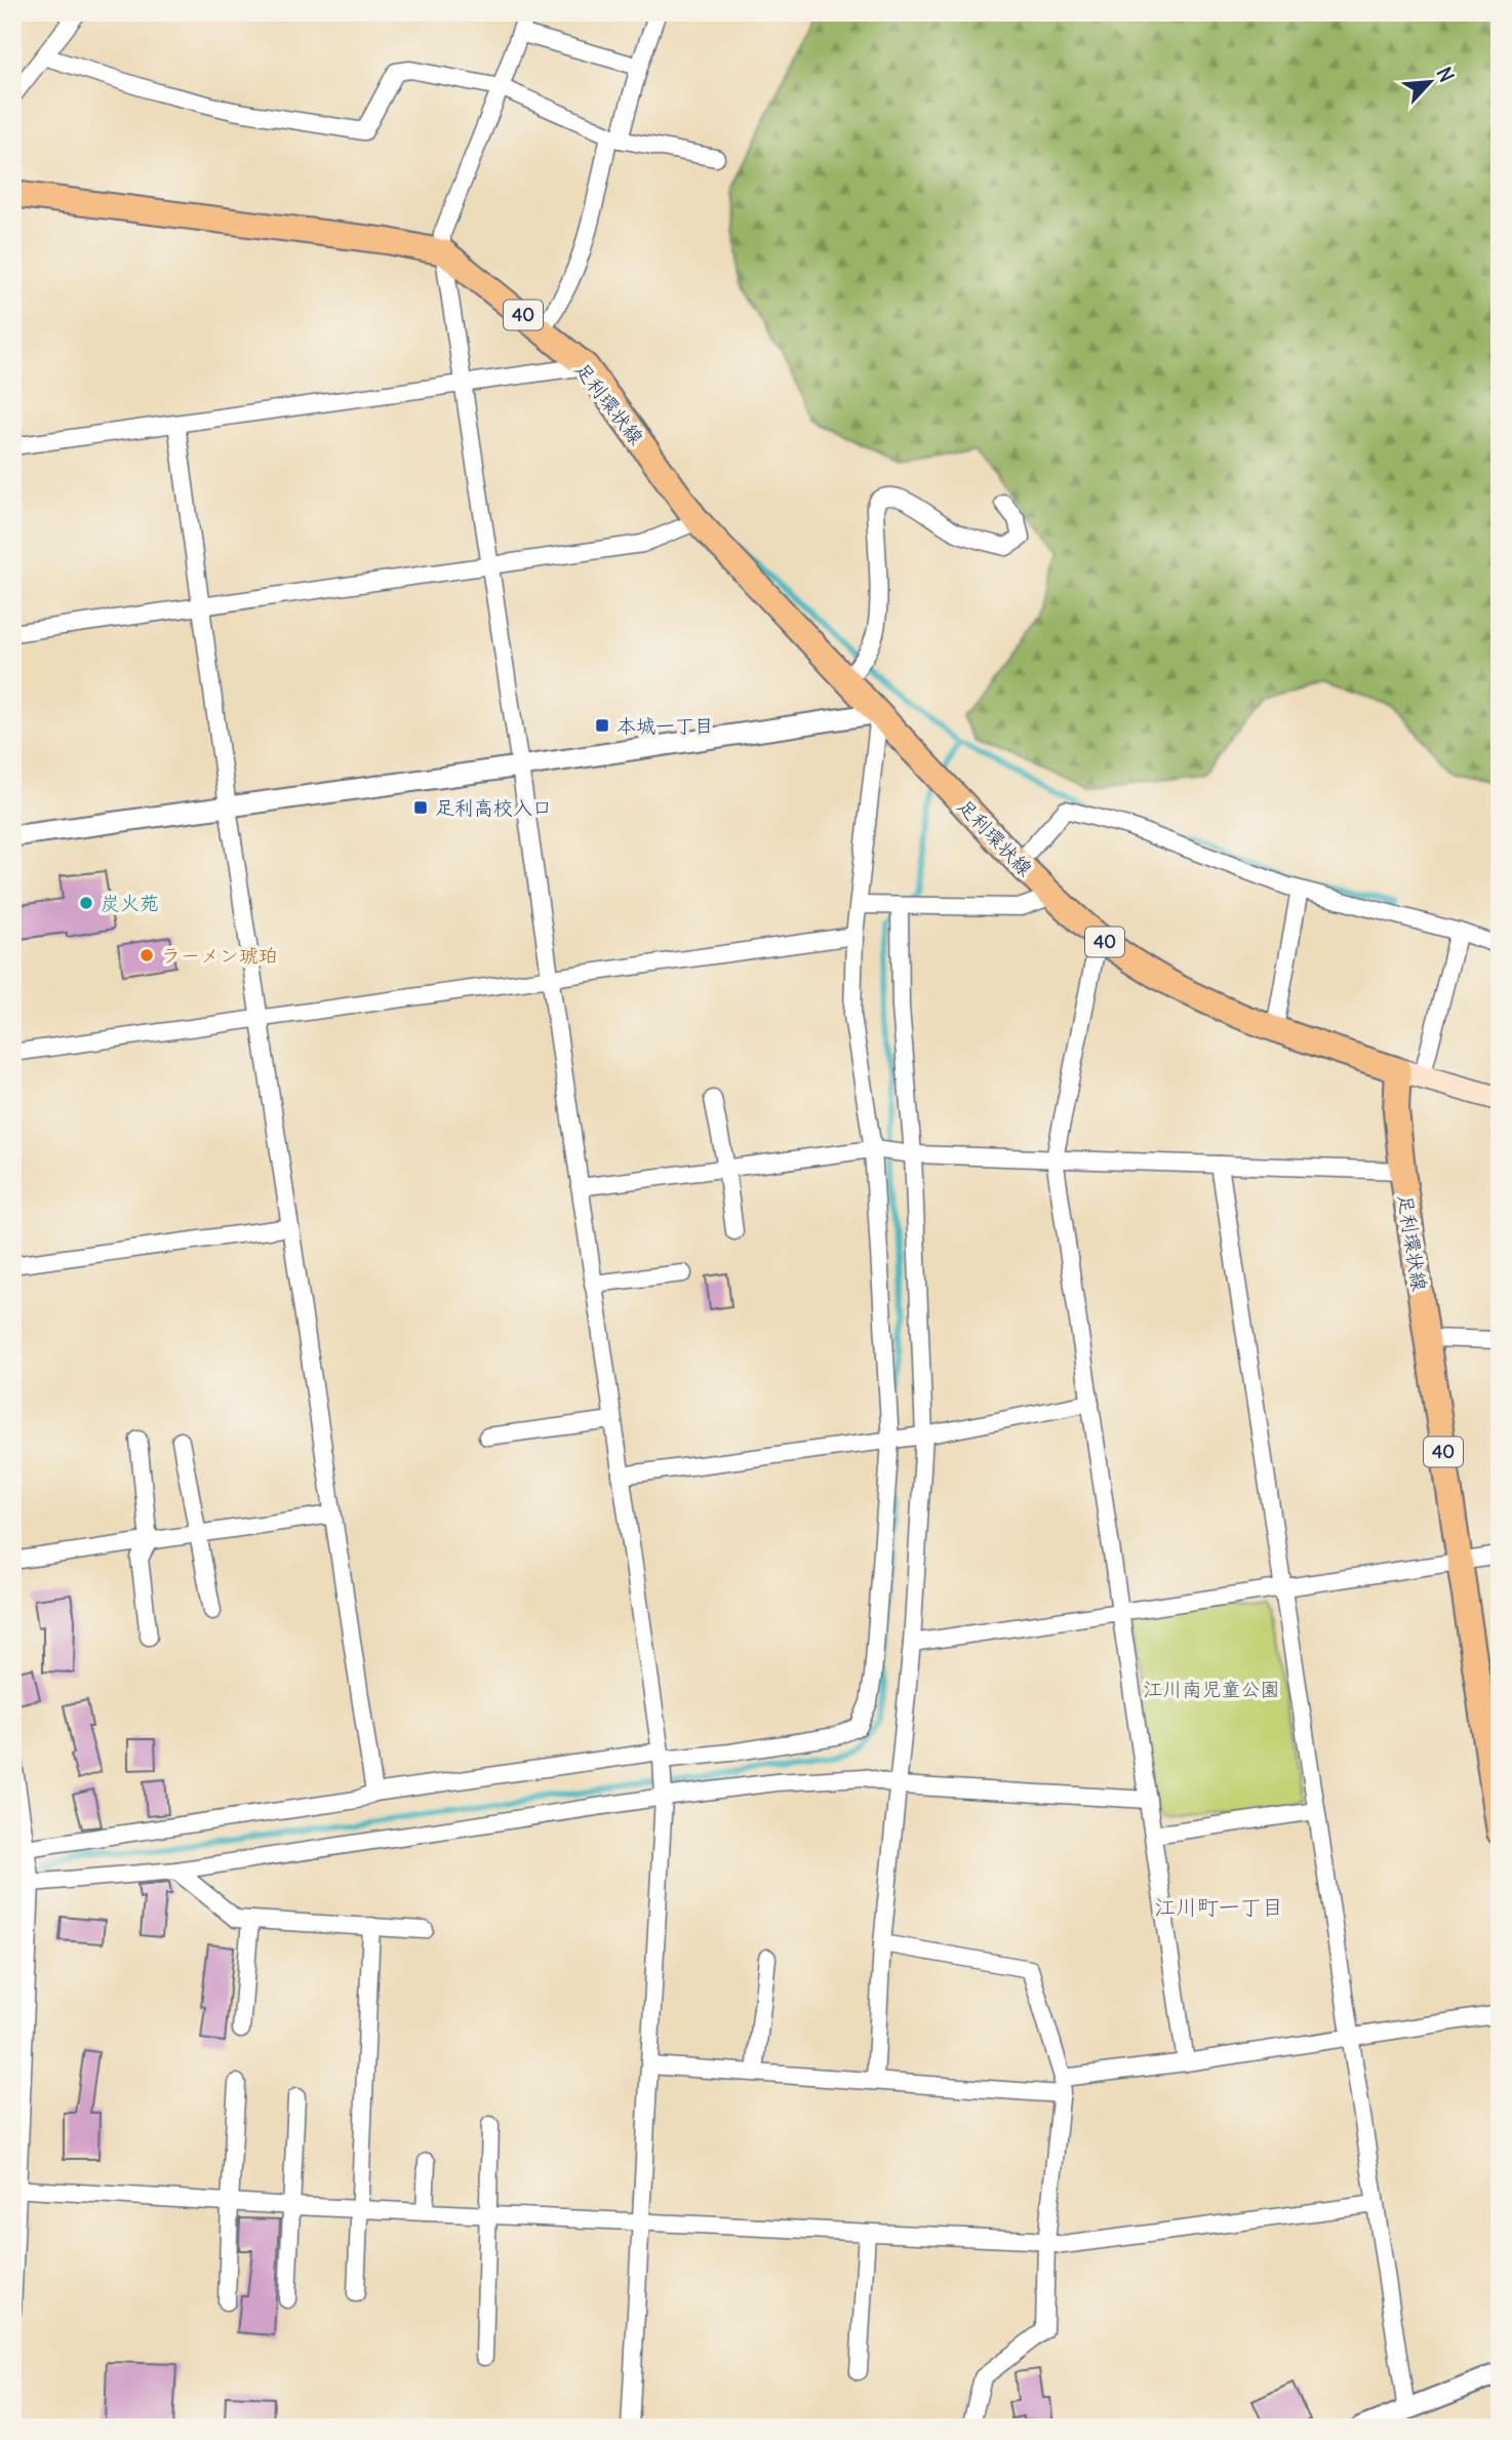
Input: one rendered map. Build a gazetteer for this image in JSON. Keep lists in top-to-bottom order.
{
  "streets": {
    "main road": ["40", "足利環状線"]
  },
  "districts": ["江川町一丁目"],
  "parks": ["江川南児童公園"],
  "places": {
    "transit": ["本城一丁目", "足利高校入口"],
    "other": ["炭火苑", "ラーメン琥珀"]
  },
  "north": "top right"
}
